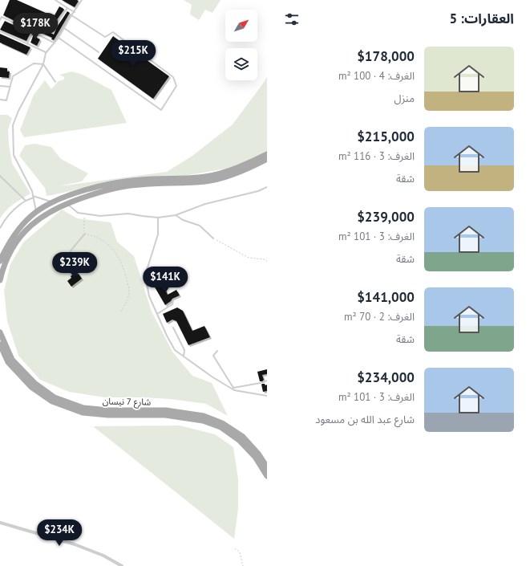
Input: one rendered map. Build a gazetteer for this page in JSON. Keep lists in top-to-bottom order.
{
  "streets": {
    "main road": ["شارع 7 نيسان"]
  },
  "north": "top right",
  "page": {
    "heading": "العقارات: 5",
    "price": [
      "$178K",
      "$215K",
      "$239K",
      "$141K",
      "$234K"
    ],
    "list": [
      {
        "name": "$178,000",
        "note": "الغرف: 4 · 100 m² · منزل"
      },
      {
        "name": "$215,000",
        "note": "الغرف: 3 · 116 m² · شقة"
      },
      {
        "name": "$239,000",
        "note": "الغرف: 3 · 101 m² · شقة"
      },
      {
        "name": "$141,000",
        "note": "الغرف: 2 · 70 m² · شقة"
      },
      {
        "name": "$234,000",
        "note": "الغرف: 3 · 101 m² · شارع عبد الله بن مسعود"
      }
    ]
  }
}
